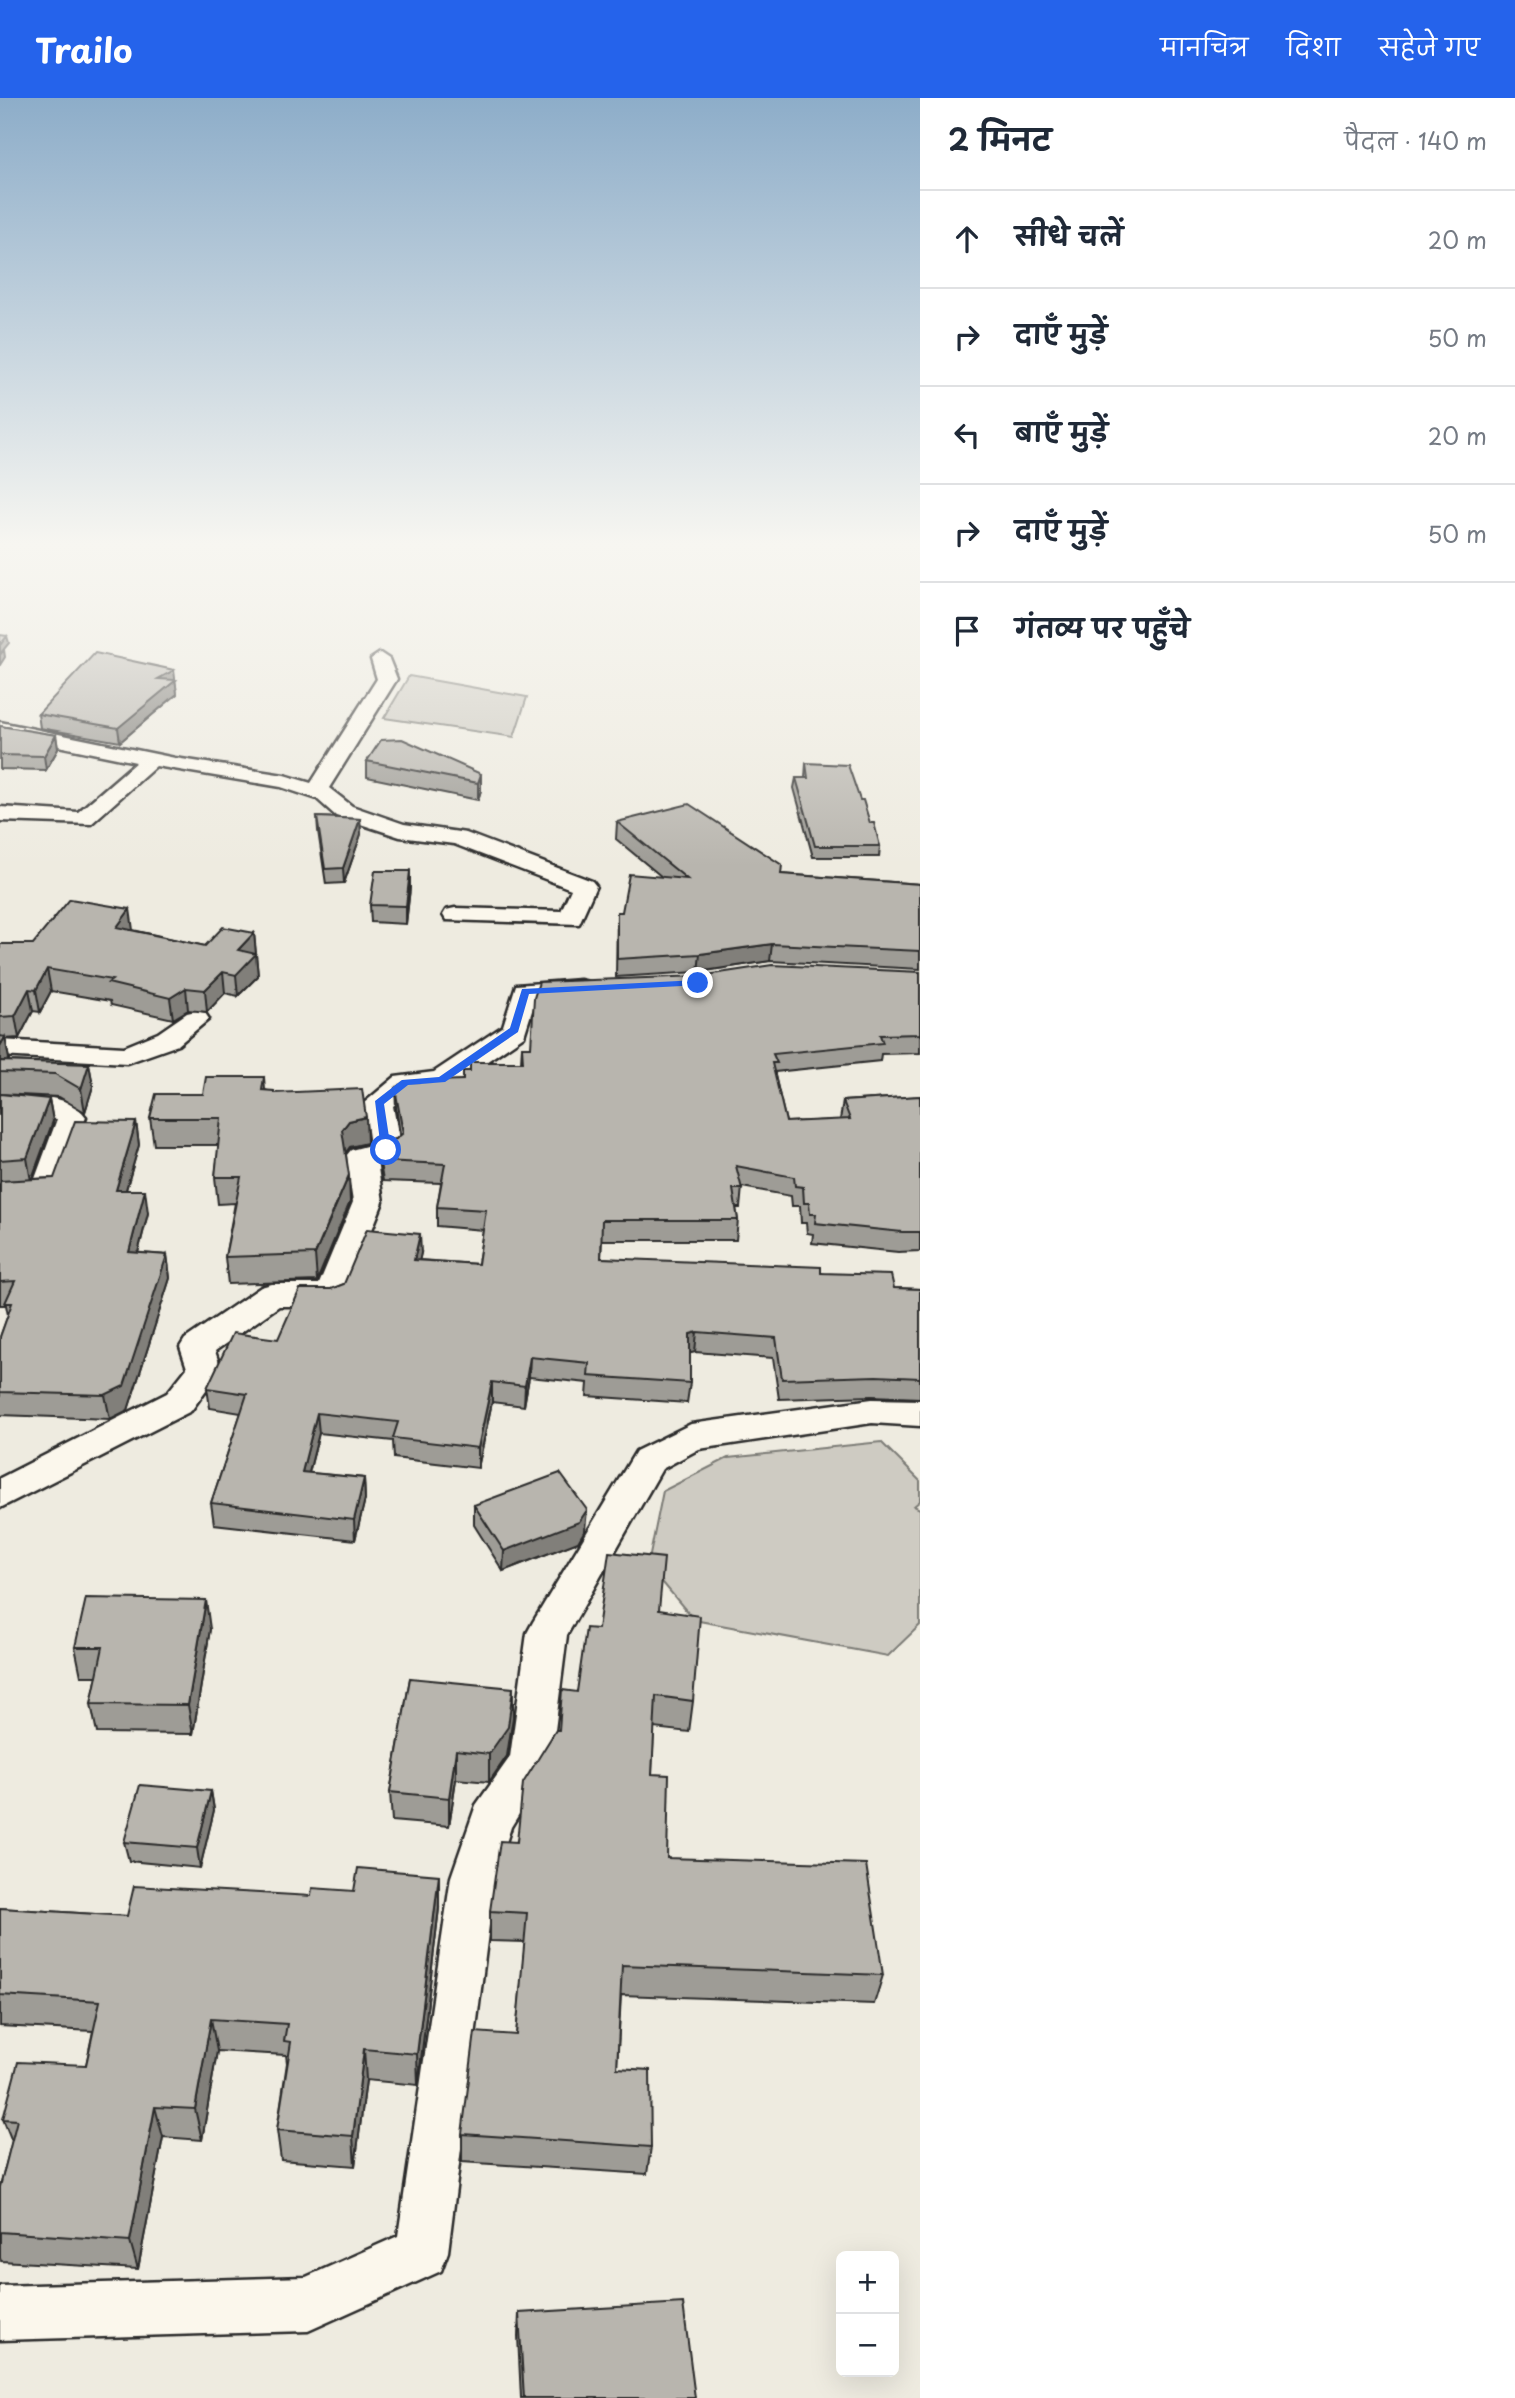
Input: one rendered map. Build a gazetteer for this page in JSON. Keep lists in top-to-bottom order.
{
  "page": {
    "header": "Trailo",
    "nav": ["मानचित्र", "दिशा", "सहेजे गए"],
    "heading": ["2 मिनट", "पैदल · 140 m"],
    "list": [
      ["सीधे चलें", "20 m"],
      ["दाएँ मुड़ें", "50 m"],
      ["बाएँ मुड़ें", "20 m"],
      ["दाएँ मुड़ें", "50 m"],
      "गंतव्य पर पहुँचे"
    ],
    "map_buttons": ["+", "−"]
  }
}
